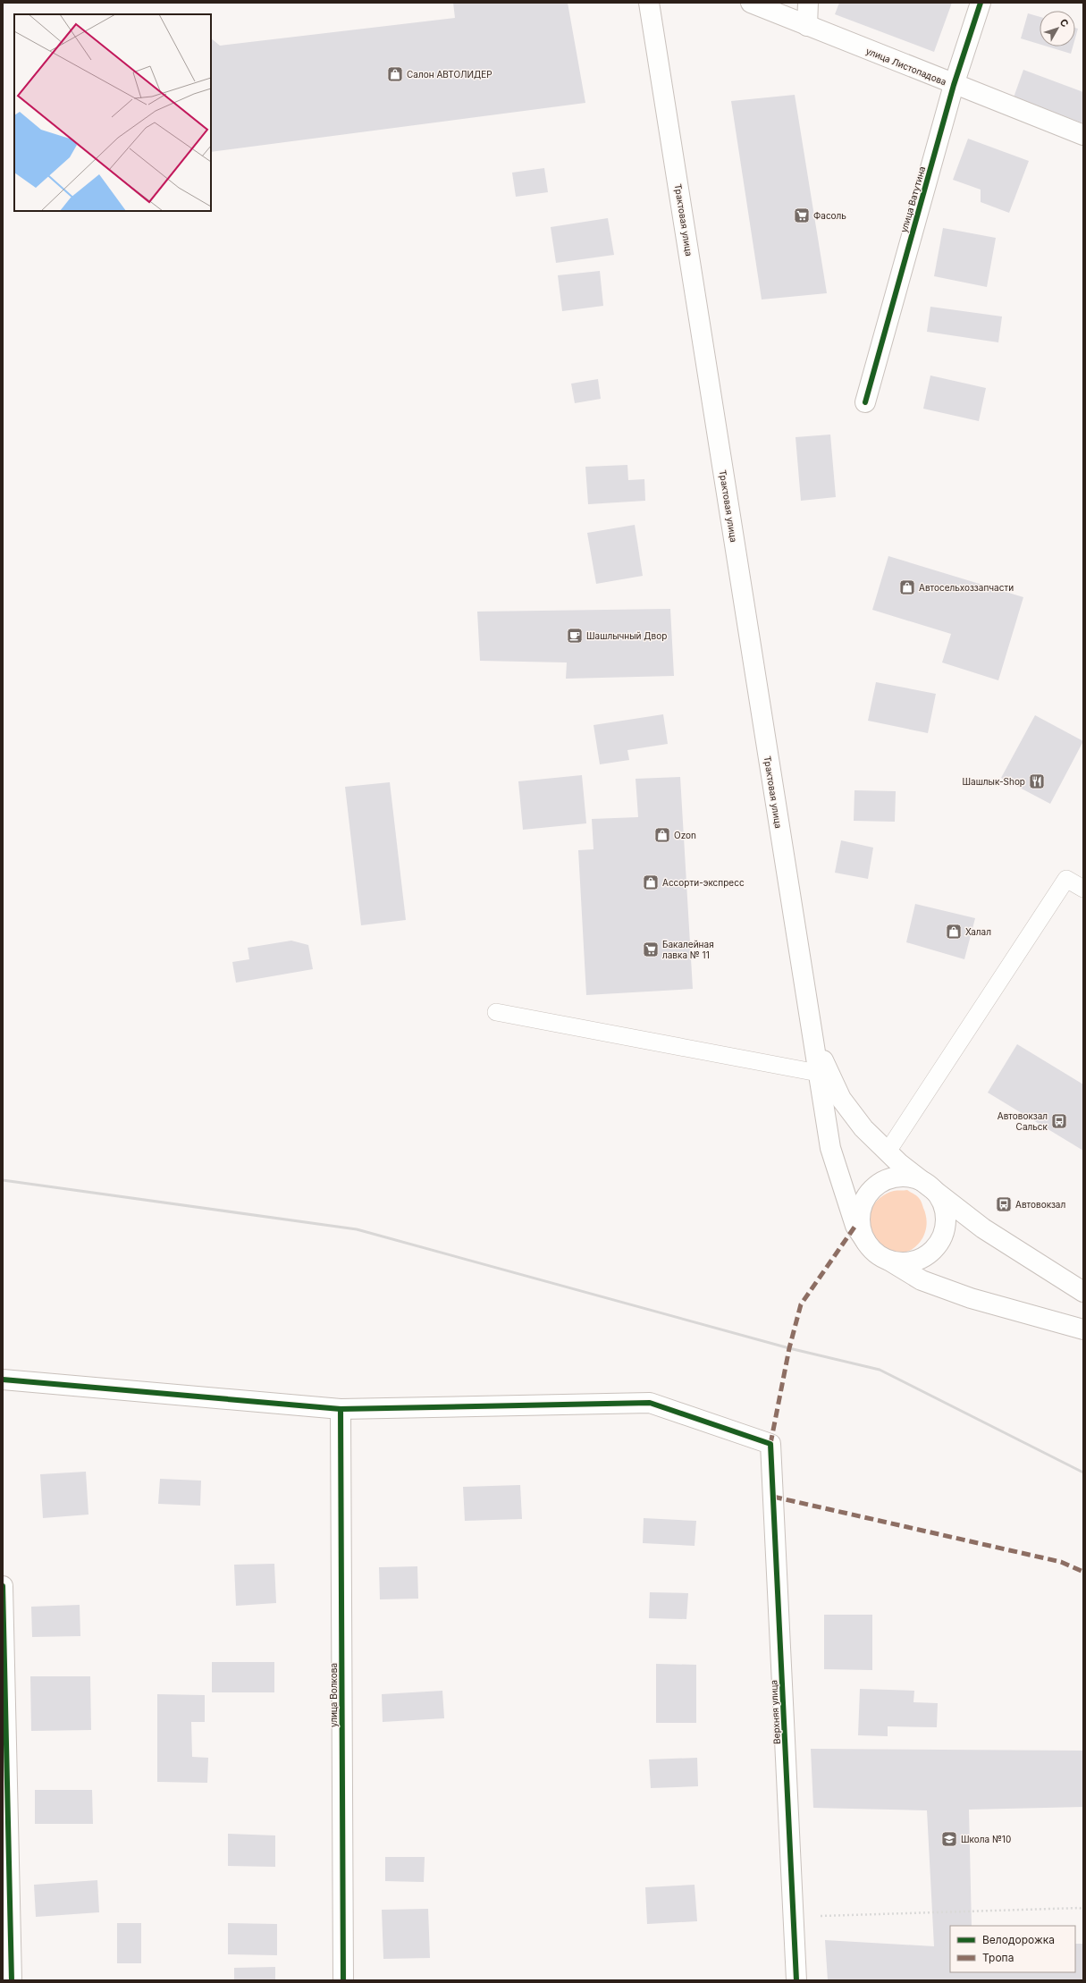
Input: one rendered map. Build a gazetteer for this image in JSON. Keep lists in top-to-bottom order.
{
  "streets": {
    "street": [
      "улица Листопадова",
      "улица Ватутина",
      "Трактовая улица",
      "улица Волкова",
      "Верхняя улица"
    ]
  },
  "crossings": [
    ["улица Листопадова", "улица Ватутина"],
    ["улица Волкова", "Верхняя улица"]
  ],
  "places": {
    "shop": [
      "Салон АВТОЛИДЕР",
      "Автосельхоззапчасти",
      "Ozon",
      "Ассорти-экспресс",
      "Халал"
    ],
    "supermarket": ["Фасоль", "Бакалейная лавка № 11"],
    "cafe": ["Шашлычный Двор"],
    "restaurant": ["Шашлык-Shop"],
    "bus stop": ["Автовокзал Сальск", "Автовокзал"],
    "school or university": ["Школа №10"]
  },
  "legend": ["Велодорожка", "Тропа"],
  "north": "top right"
}
